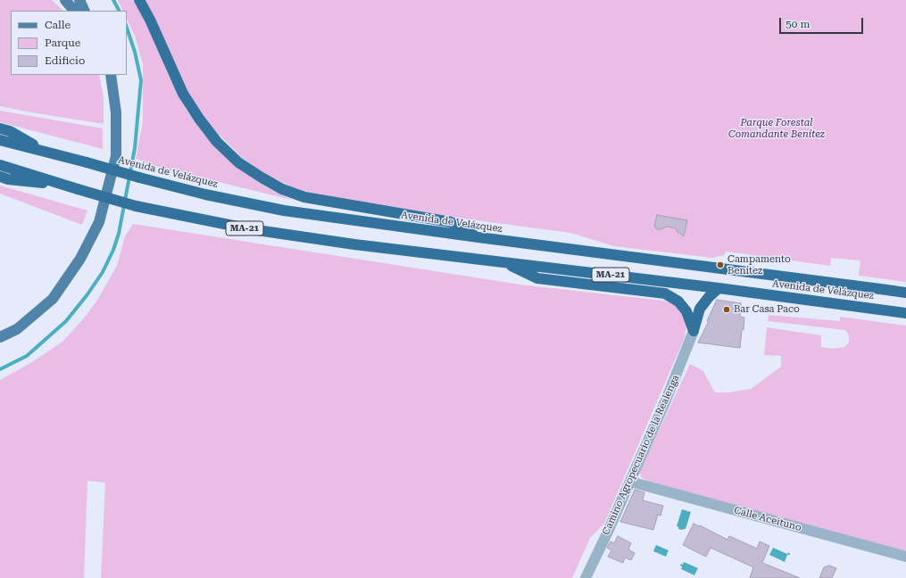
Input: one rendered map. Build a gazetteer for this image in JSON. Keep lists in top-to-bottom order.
{
  "streets": {
    "highway": ["Avenida de Velázquez", "MA-21"],
    "street": ["Camino Agropecuario de la Realenga", "Calle Aceituno"]
  },
  "crossings": [
    ["Camino Agropecuario de la Realenga", "Calle Aceituno"]
  ],
  "parks": ["Parque Forestal Comandante Benítez"],
  "places": ["Campamento Benítez", "Bar Casa Paco"],
  "legend": ["Calle", "Parque", "Edificio"],
  "scale_bar": "50 m"
}
